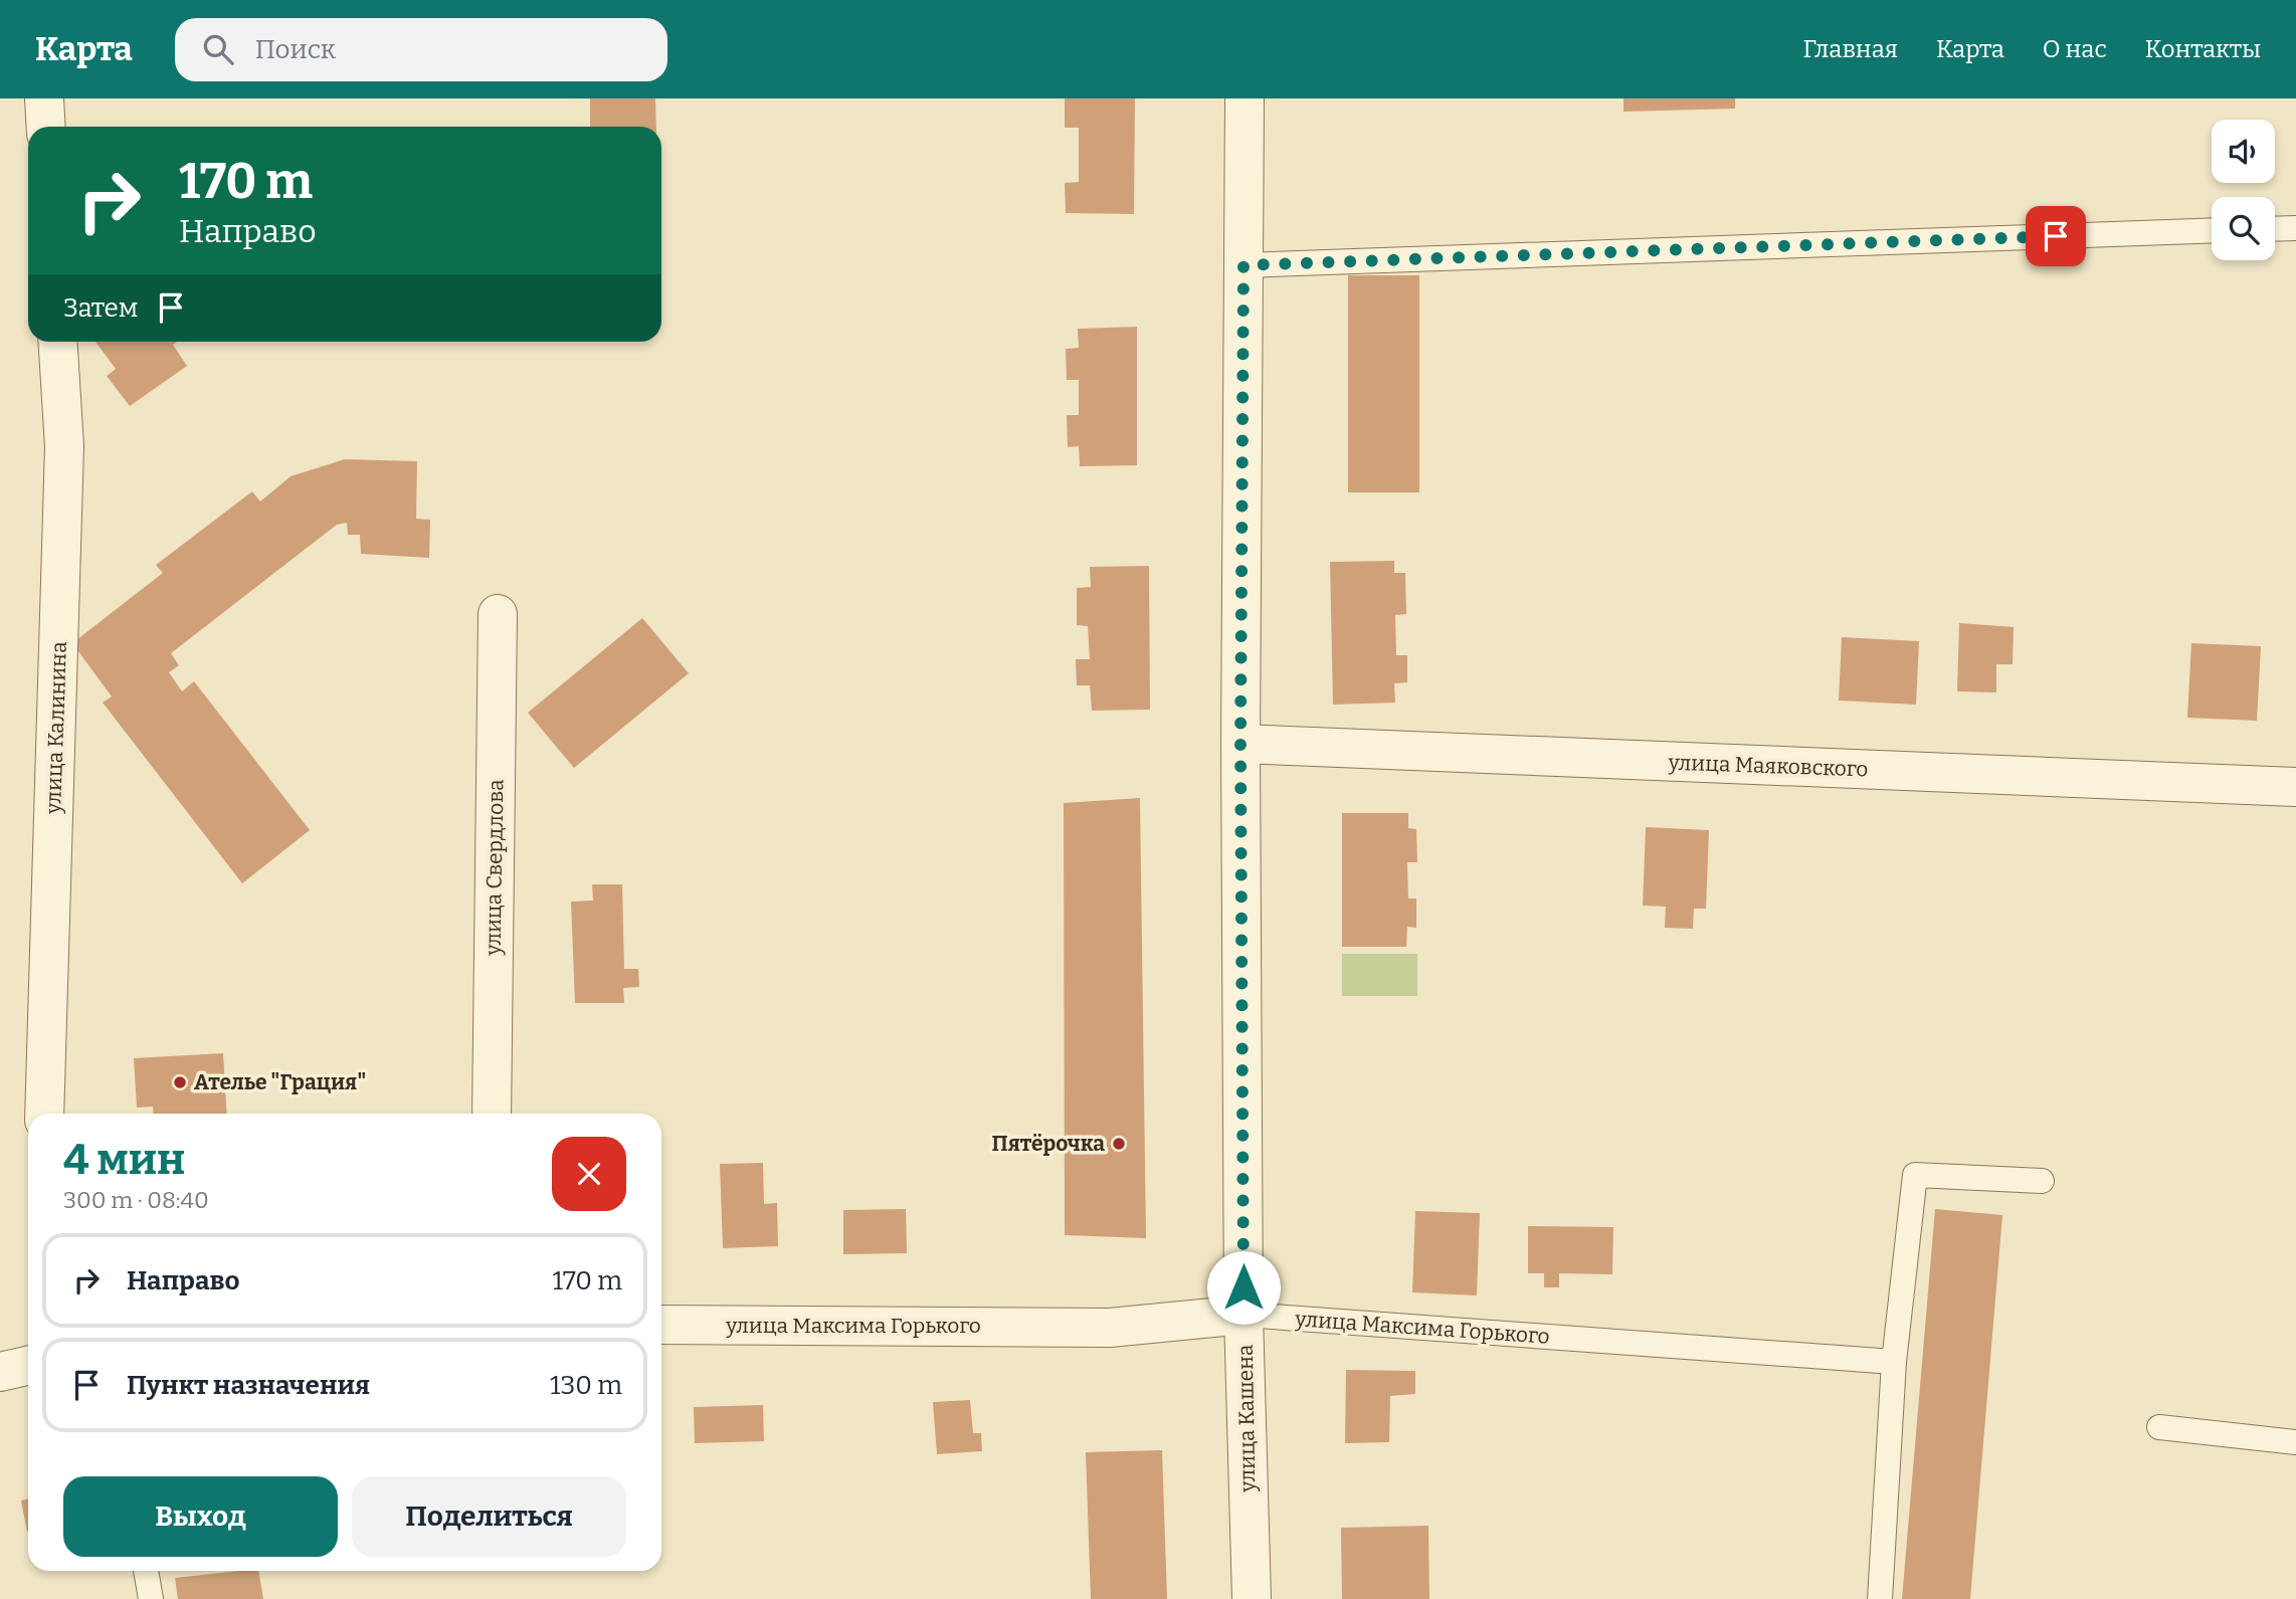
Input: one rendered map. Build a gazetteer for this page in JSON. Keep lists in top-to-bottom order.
{
  "streets": {
    "street": [
      "улица Калинина",
      "улица Маяковского",
      "улица Свердлова",
      "улица Максима Горького",
      "улица Кашена"
    ]
  },
  "crossings": [
    ["улица Маяковского", "улица Кашена"],
    ["улица Максима Горького", "улица Кашена"]
  ],
  "places": ["Ателье \"Грация\"", "Пятёрочка"],
  "page": {
    "header": "Карта",
    "search": "Поиск",
    "nav": [
      "Главная",
      "Карта",
      "О нас",
      "Контакты"
    ],
    "turn": ["170 m", "Направо"],
    "then": "Затем",
    "heading": ["4 мин", "300 m · 08:40"],
    "list": [
      {
        "name": "Направо",
        "value": "170 m"
      },
      {
        "name": "Пункт назначения",
        "value": "130 m"
      }
    ],
    "buttons": ["Выход", "Поделиться"]
  }
}
